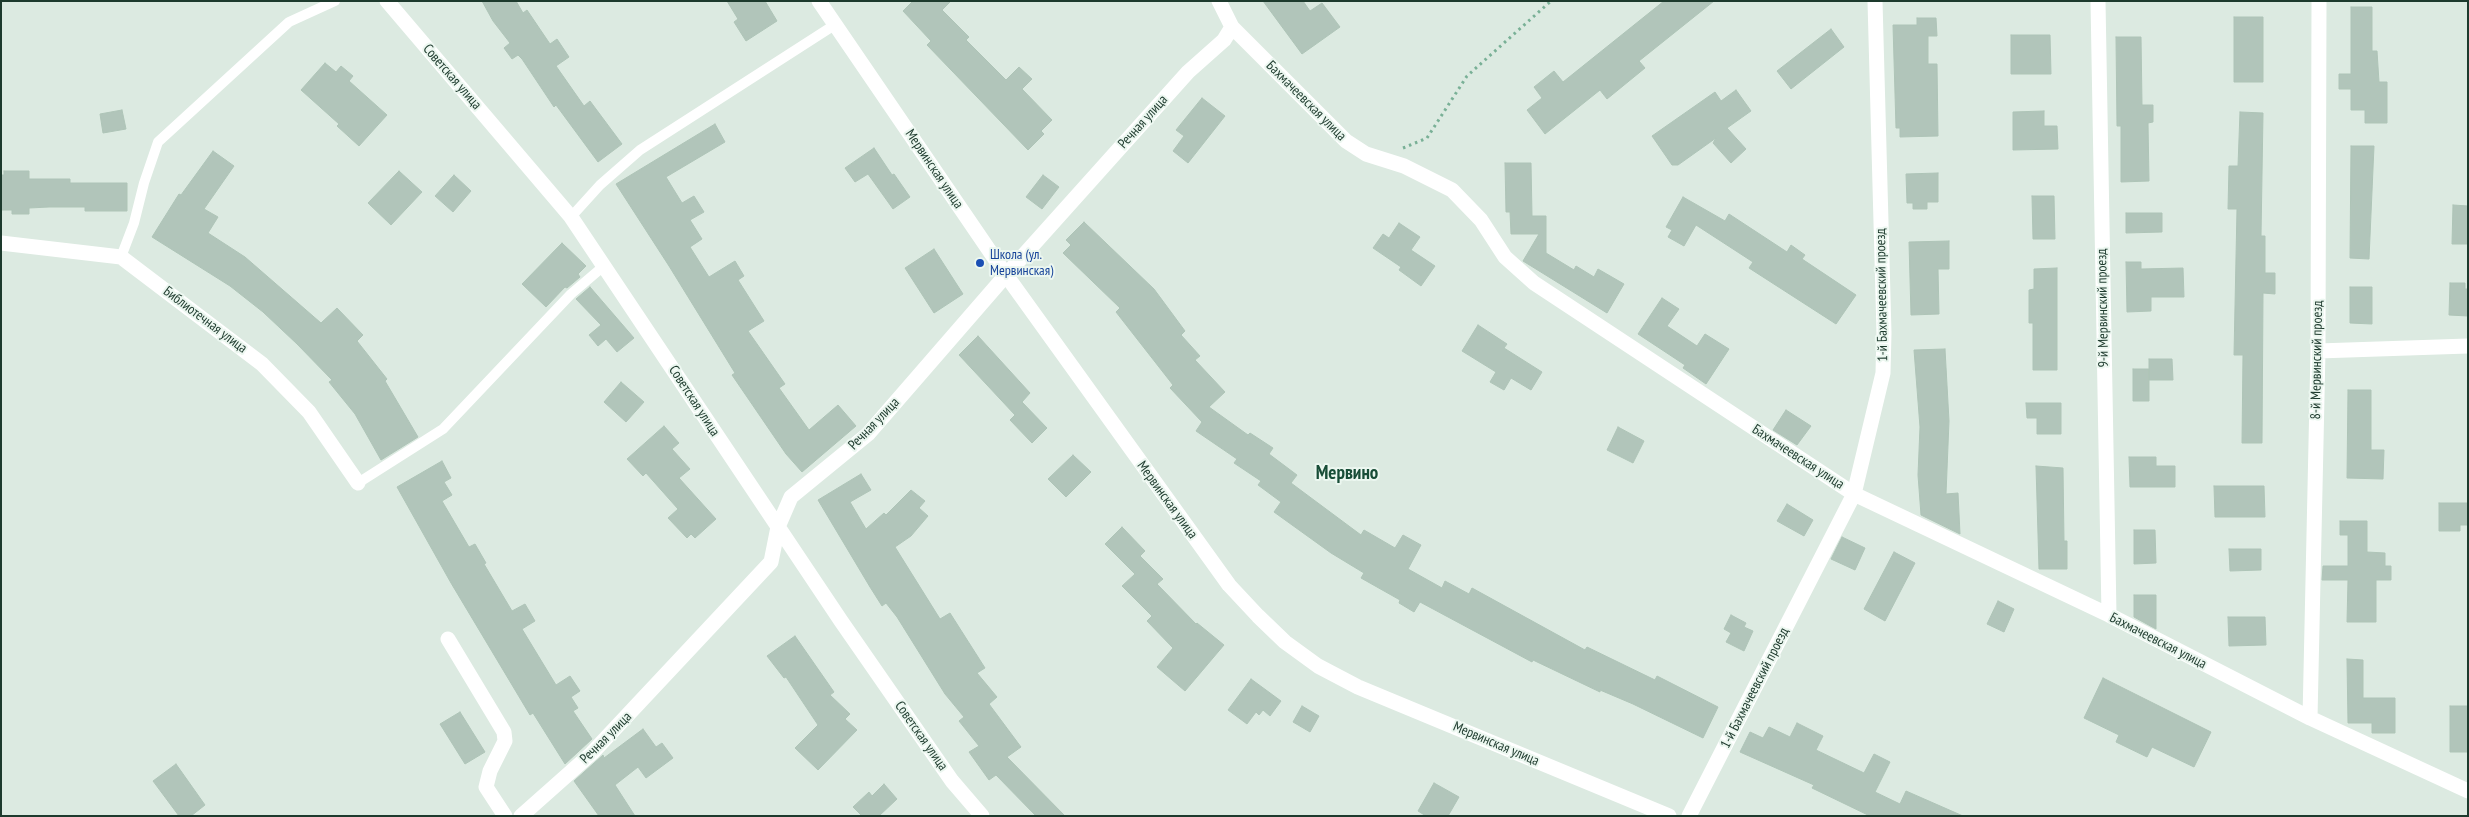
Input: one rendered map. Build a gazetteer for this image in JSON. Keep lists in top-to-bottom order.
{
  "streets": {
    "street": [
      "Советская улица",
      "Бахмачеевская улица",
      "Речная улица",
      "Мервинская улица",
      "1-й Бахмачеевский проезд",
      "9-й Мервинский проезд",
      "Библиотечная улица",
      "8-й Мервинский проезд"
    ]
  },
  "crossings": [
    ["Советская улица", "Речная улица"],
    ["Бахмачеевская улица", "Речная улица"],
    ["Бахмачеевская улица", "1-й Бахмачеевский проезд"],
    ["Бахмачеевская улица", "9-й Мервинский проезд"],
    ["Бахмачеевская улица", "8-й Мервинский проезд"],
    ["Речная улица", "Мервинская улица"]
  ],
  "districts": ["Мервино"],
  "places": ["Школа (ул. Мервинская)"]
}
